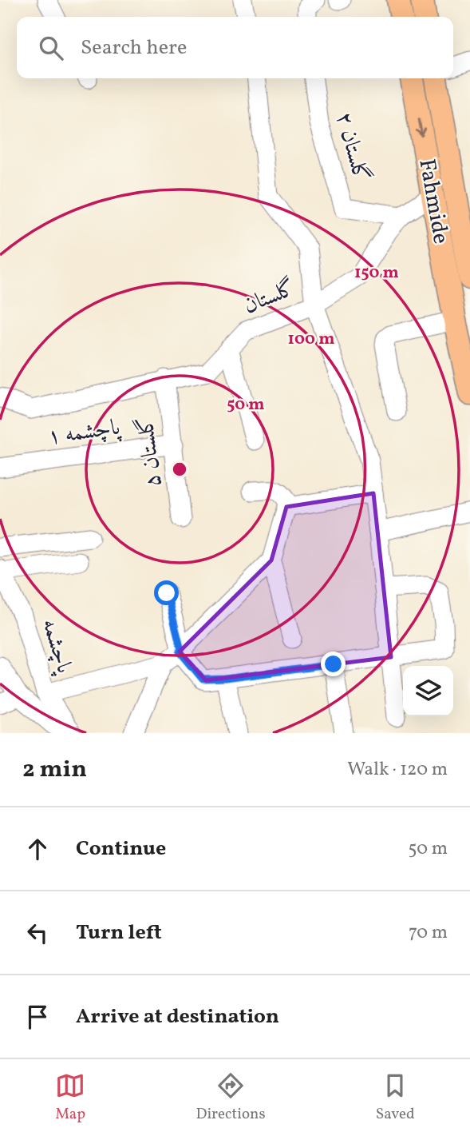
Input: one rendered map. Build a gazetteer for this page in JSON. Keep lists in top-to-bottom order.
{
  "streets": {
    "main road": ["Fahmide"],
    "street": [
      "گلستان ۲",
      "گلستان",
      "پاچشمه ۱",
      "گلستان ۵",
      "پاچشمه"
    ]
  },
  "crossings": [
    ["گلستان ۲", "گلستان"],
    ["Fahmide", "گلستان"],
    ["گلستان", "گلستان ۵"],
    ["پاچشمه ۱", "گلستان ۵"]
  ],
  "page": {
    "search": "Search here",
    "heading": ["2 min", "Walk · 120 m"],
    "list": [
      ["Continue", "50 m"],
      ["Turn left", "70 m"],
      "Arrive at destination"
    ],
    "nav": ["Map", "Directions", "Saved"]
  },
  "rings": ["150 m", "100 m", "50 m"]
}
